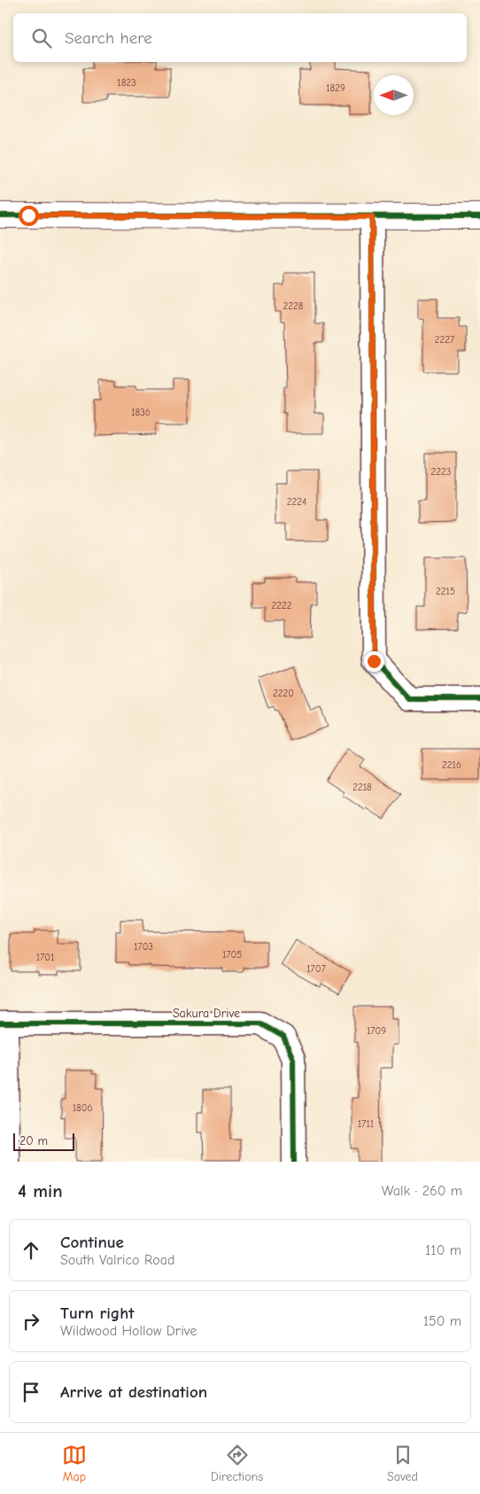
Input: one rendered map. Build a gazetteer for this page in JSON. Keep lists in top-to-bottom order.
{
  "streets": {
    "street": ["Sakura Drive"]
  },
  "house_numbers": [
    "1823",
    "1829",
    "2228",
    "2227",
    "1836",
    "2223",
    "2224",
    "2215",
    "2222",
    "2220",
    "2216",
    "2218",
    "1703",
    "1705",
    "1701",
    "1707",
    "1709",
    "1806",
    "1711"
  ],
  "scale_bar": "20 m",
  "north": "left",
  "page": {
    "search": "Search here",
    "scale": "20 m",
    "heading": ["4 min", "Walk · 260 m"],
    "list": [
      ["Continue", "South Valrico Road", "110 m"],
      ["Turn right", "Wildwood Hollow Drive", "150 m"],
      "Arrive at destination"
    ],
    "nav": ["Map", "Directions", "Saved"]
  }
}
